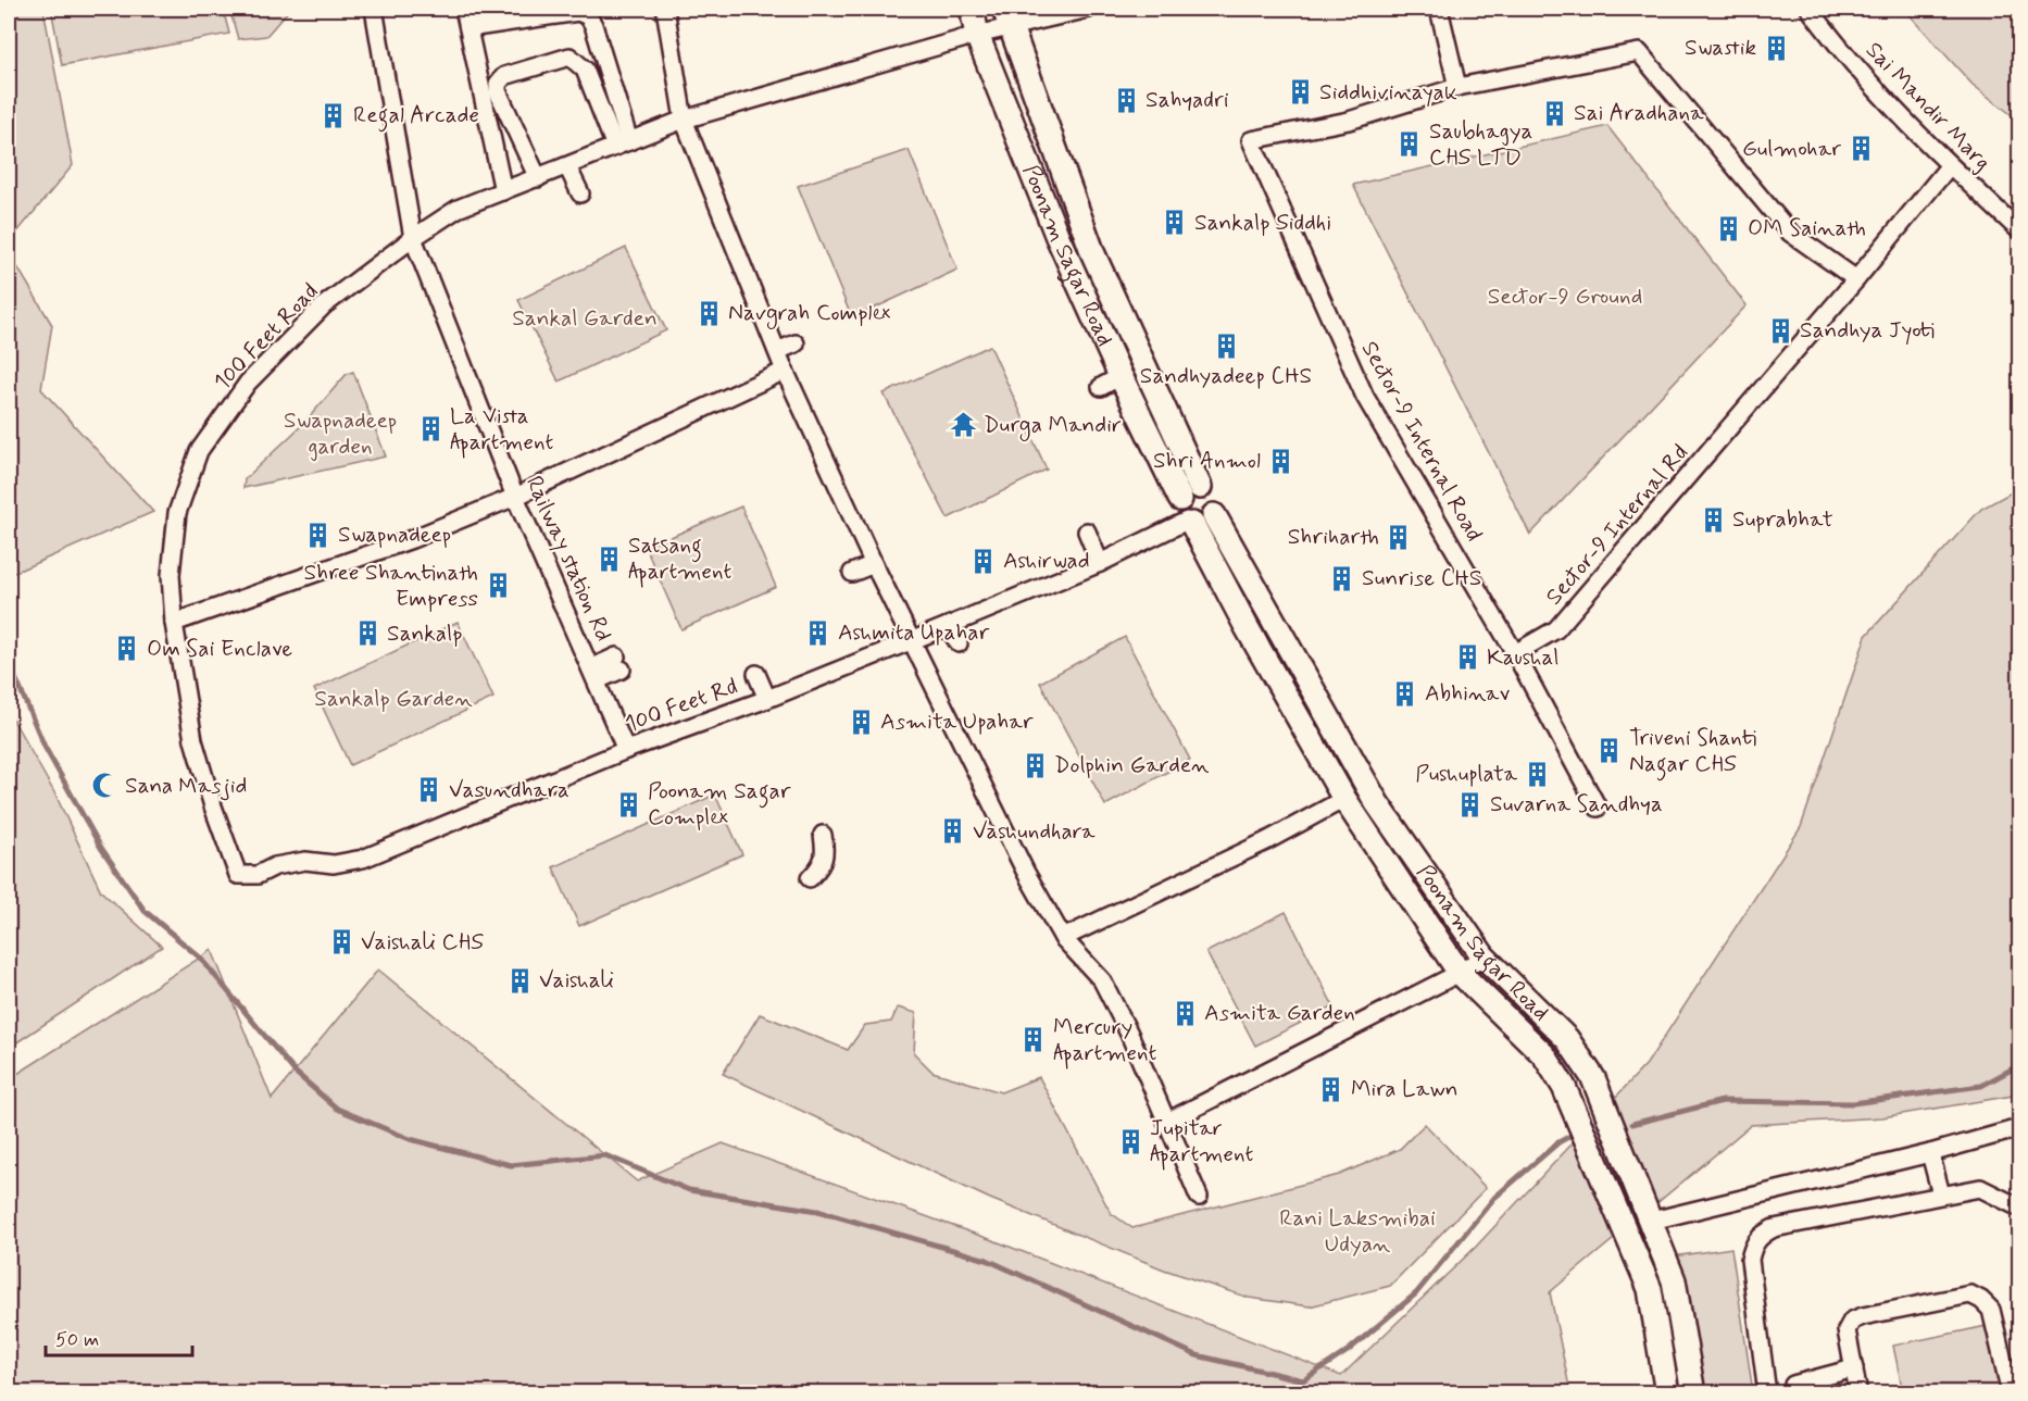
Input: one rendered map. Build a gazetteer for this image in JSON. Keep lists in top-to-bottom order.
{
  "streets": {
    "main road": ["Poonam Sagar Road"],
    "street": [
      "Sai Mandir Marg",
      "100 Feet Road",
      "Sector-9 Internal Road",
      "Sector-9 Internal Rd",
      "Railway station Rd",
      "100 Feet Rd"
    ]
  },
  "crossings": [
    ["Sai Mandir Marg", "Sector-9 Internal Rd"],
    ["Poonam Sagar Road", "100 Feet Road"],
    ["Poonam Sagar Road", "100 Feet Rd"],
    ["100 Feet Road", "Railway station Rd"],
    ["100 Feet Road", "100 Feet Rd"],
    ["Sector-9 Internal Road", "Sector-9 Internal Rd"],
    ["Railway station Rd", "100 Feet Rd"]
  ],
  "parks": [
    "Sector-9 Ground",
    "Sankal Garden",
    "Swapnadeep garden",
    "Sankalp Garden",
    "Rani Laksmibai Udyan"
  ],
  "places": {
    "building": [
      "Swastik",
      "Siddhivinayak",
      "Sahyadri",
      "Sai Aradhana",
      "Regal Arcade",
      "Saubhagya CHS LTD",
      "Gulmohar",
      "Sankalp Siddhi",
      "OM Sainath",
      "Navgrah Complex",
      "Sandhya Jyoti",
      "Sandhyadeep CHS",
      "La Vista Apartment",
      "Shri Anmol",
      "Suprabhat",
      "Swapnadeep",
      "Shriharth",
      "Satsang Apartment",
      "Ashirwad",
      "Sunrise CHS",
      "Shree Shantinath Empress",
      "Ashmita Upahar",
      "Sankalp",
      "Om Sai Enclave",
      "Kaushal",
      "Abhinav",
      "Asmita Upahar",
      "Triveni Shanti Nagar CHS",
      "Dolphin Garden",
      "Pushuplata",
      "Vasundhara",
      "Poonam Sagar Complex",
      "Suvarna Sandhya",
      "Vashundhara",
      "Vaishali CHS",
      "Vaishali",
      "Asmita Garden",
      "Mercury Apartment",
      "Mira Lawn",
      "Jupitar Apartment"
    ],
    "temple": ["Durga Mandir"],
    "mosque": ["Sana Masjid"]
  },
  "scale_bar": "50 m"
}
